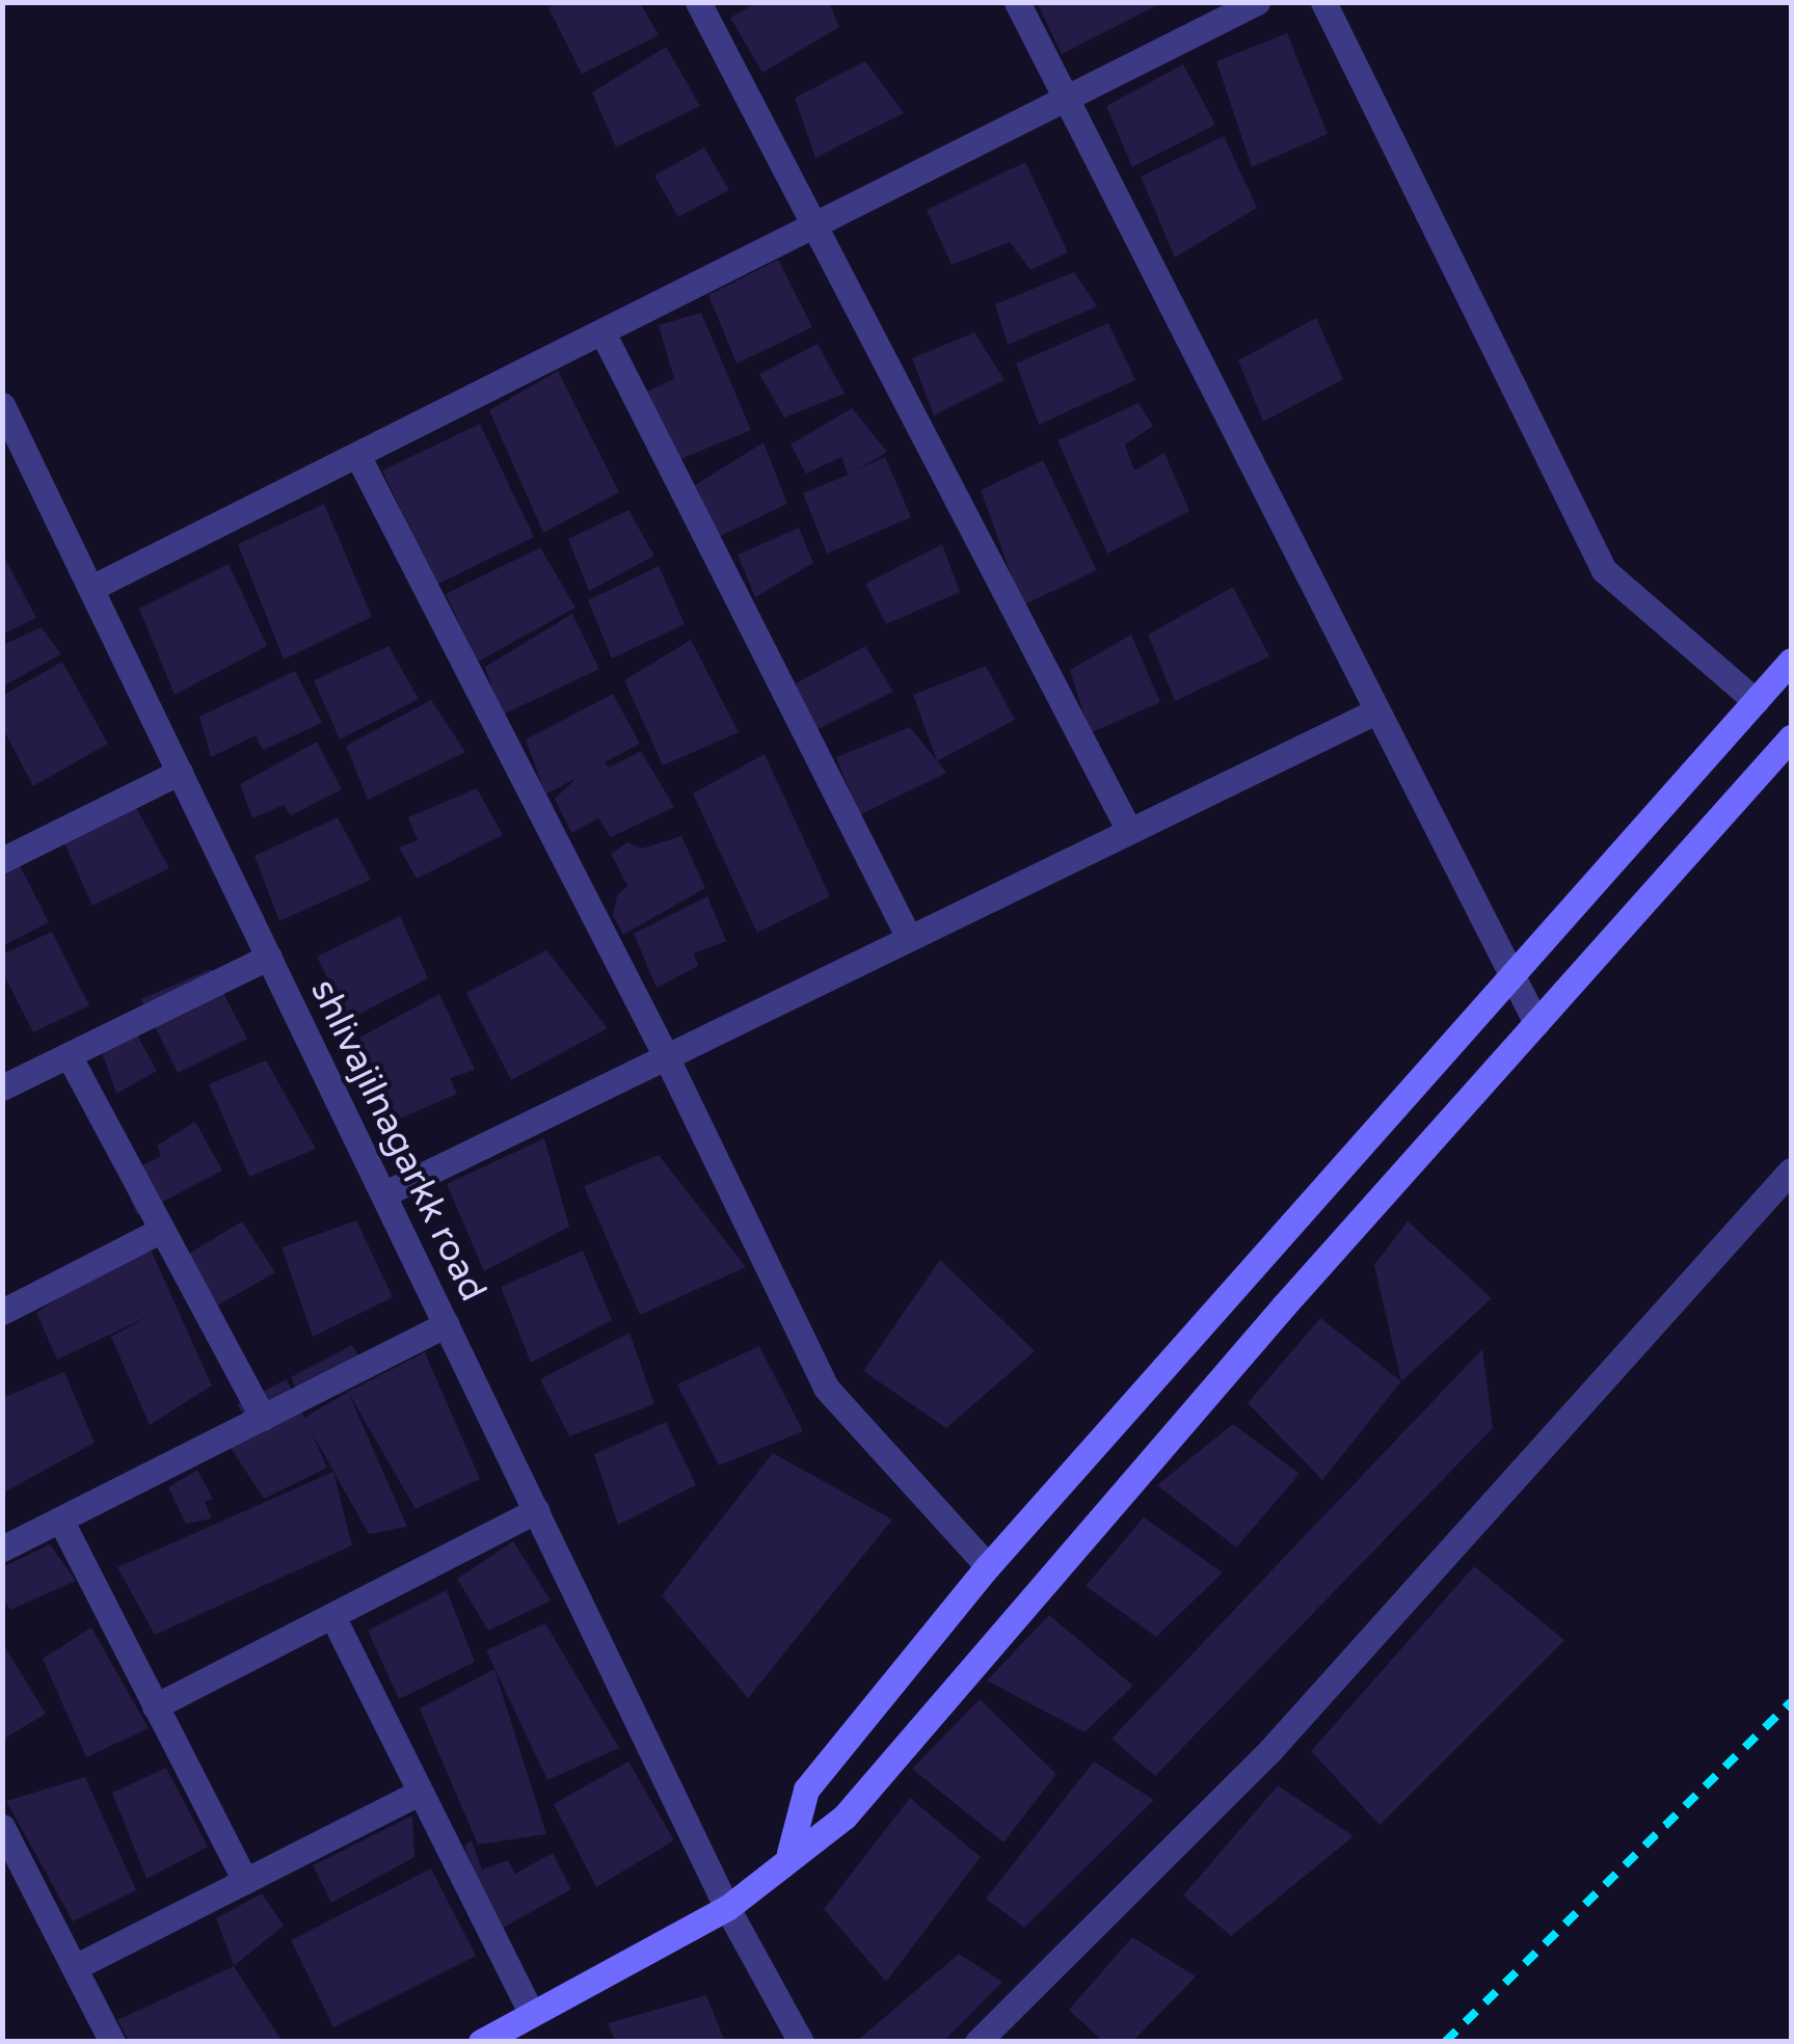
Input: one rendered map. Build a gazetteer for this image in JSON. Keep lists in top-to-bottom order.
{
  "streets": {
    "street": ["shlivajilnagarkk road"]
  }
}
